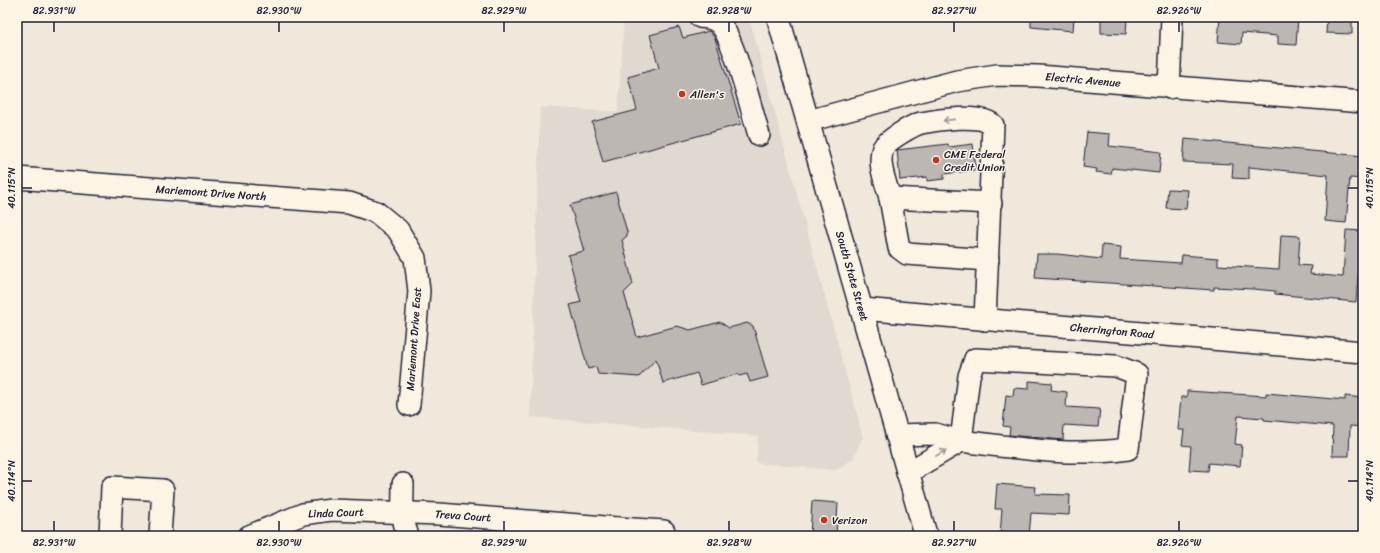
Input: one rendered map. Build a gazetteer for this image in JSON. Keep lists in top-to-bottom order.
{
  "streets": {
    "main road": ["South State Street"],
    "street": [
      "Electric Avenue",
      "Mariemont Drive North",
      "Cherrington Road",
      "Mariemont Drive East",
      "Linda Court",
      "Treva Court"
    ]
  },
  "crossings": [
    ["Electric Avenue", "South State Street"],
    ["Mariemont Drive North", "Mariemont Drive East"],
    ["South State Street", "Cherrington Road"],
    ["Linda Court", "Treva Court"]
  ],
  "places": ["Allen's", "CME Federal Credit Union", "Verizon"],
  "coordinates": [
    "82.931°W",
    "82.930°W",
    "82.929°W",
    "82.928°W",
    "82.927°W",
    "82.926°W",
    "40.115°N",
    "40.114°N"
  ]
}
